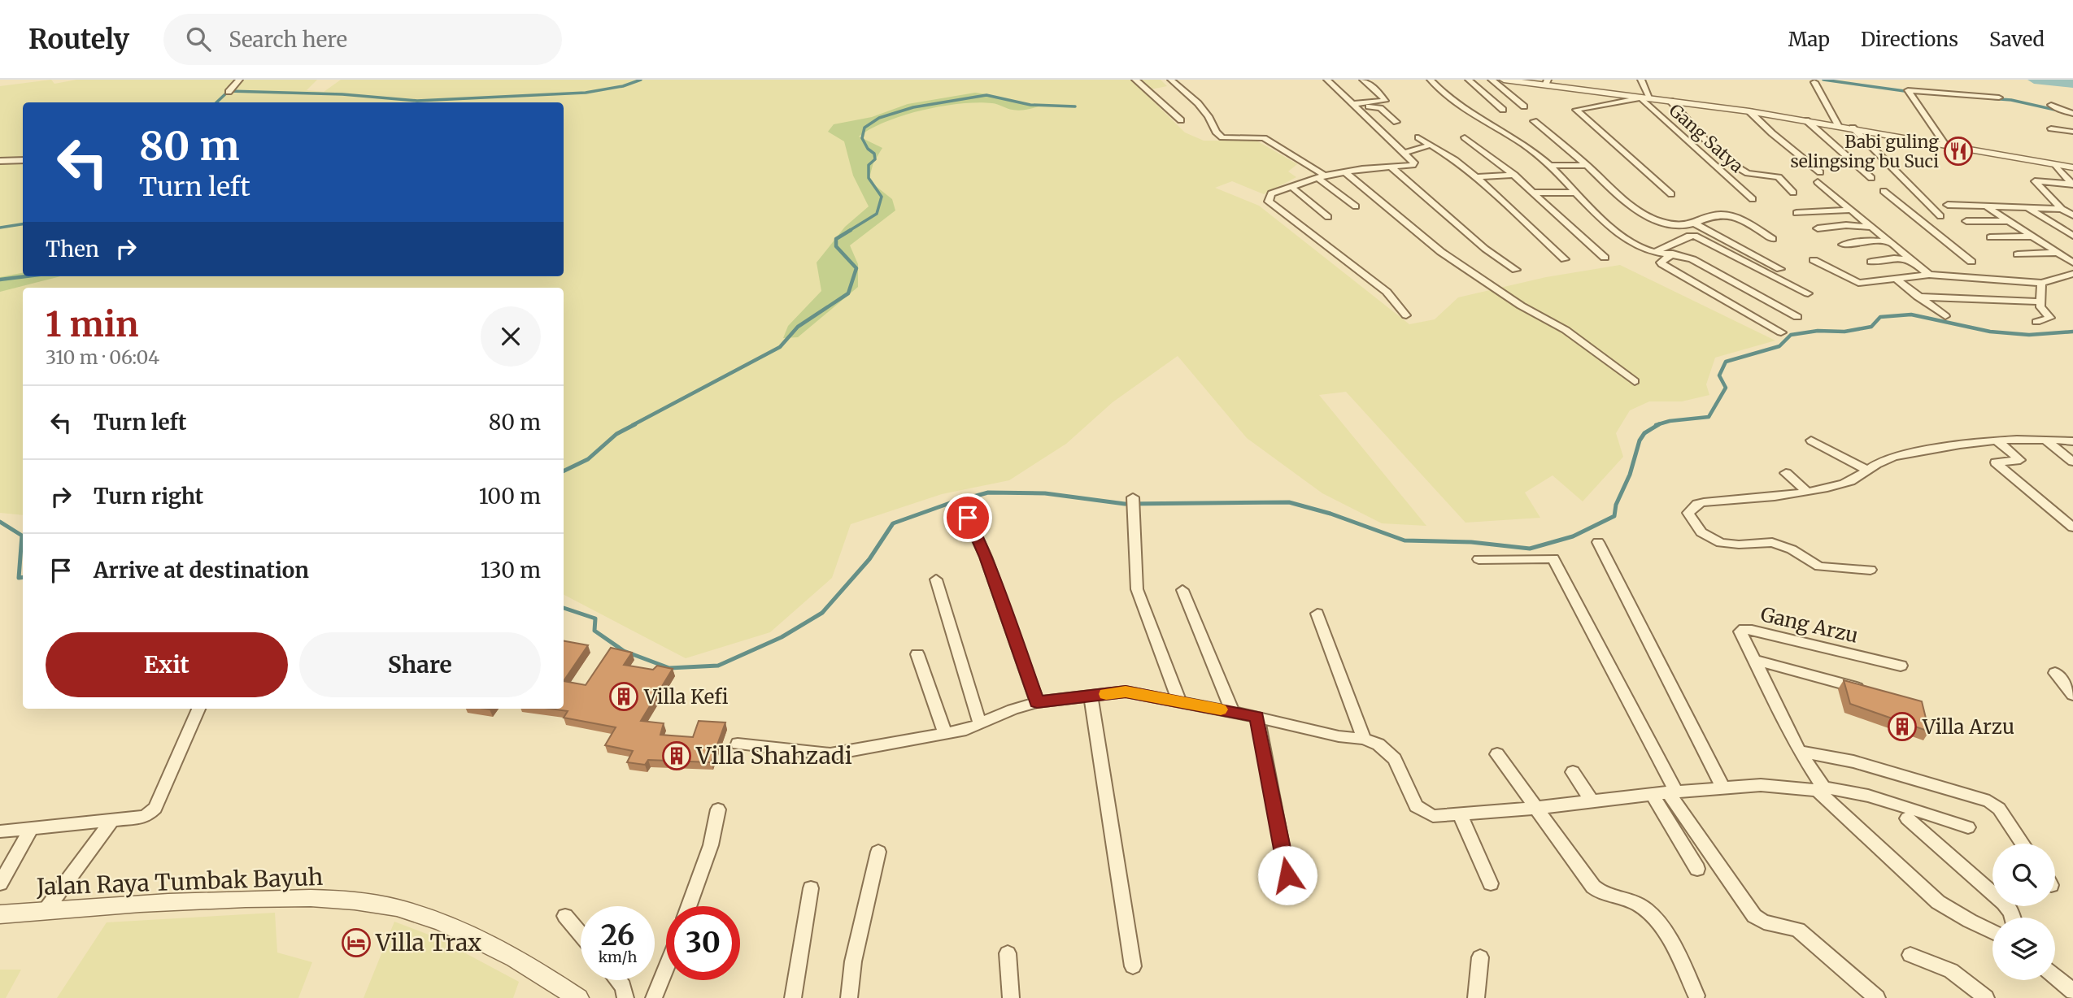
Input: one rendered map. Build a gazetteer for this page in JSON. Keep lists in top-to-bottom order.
{
  "streets": {
    "street": ["Gang Satya", "Gang Arzu", "Jalan Raya Tumbak Bayuh"]
  },
  "places": {
    "restaurant": ["Babi guling selingsing bu Suci"],
    "building": ["Villa Kefi", "Villa Arzu", "Villa Shahzadi"],
    "hotel": ["Villa Trax"]
  },
  "page": {
    "header": "Routely",
    "search": "Search here",
    "nav": ["Map", "Directions", "Saved"],
    "turn": ["80 m", "Turn left"],
    "then": "Then",
    "heading": ["1 min", "310 m · 06:04"],
    "list": [
      {
        "name": "Turn left",
        "value": "80 m"
      },
      {
        "name": "Turn right",
        "value": "100 m"
      },
      {
        "name": "Arrive at destination",
        "value": "130 m"
      }
    ],
    "buttons": ["Exit", "Share"],
    "speed": "26 km/h",
    "limit": "30"
  }
}
